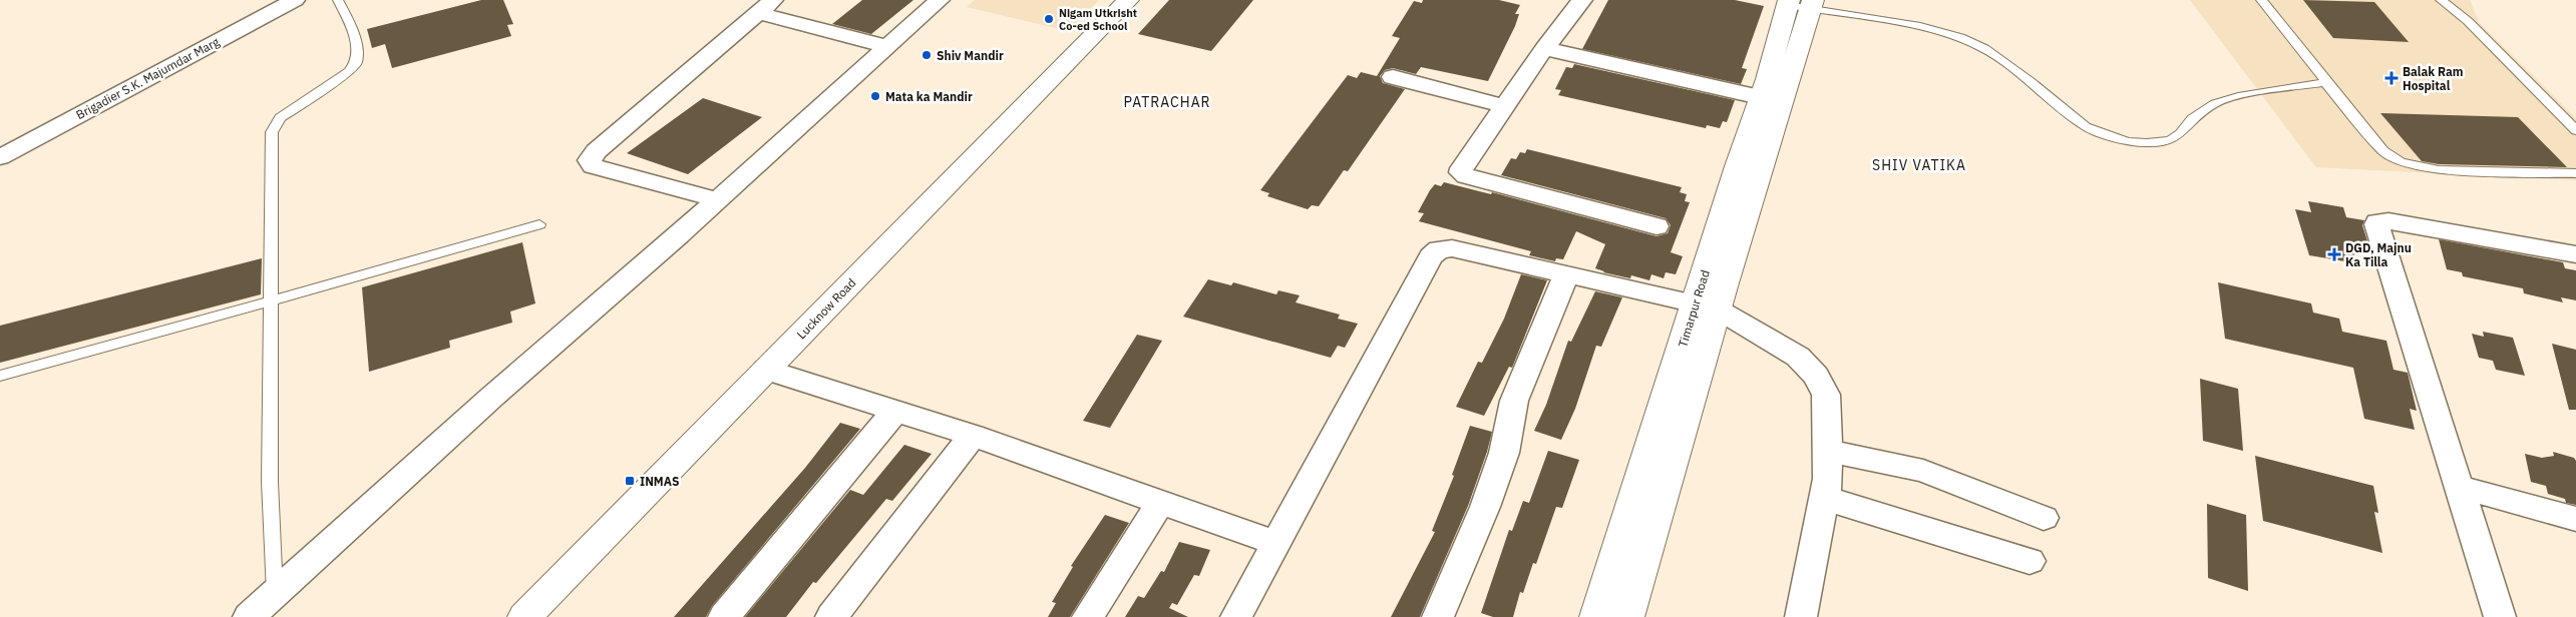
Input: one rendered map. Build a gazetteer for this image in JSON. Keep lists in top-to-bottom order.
{
  "streets": {
    "street": ["Brigadier S.K. Majumdar Marg", "Lucknow Road", "Timarpur Road"]
  },
  "districts": ["PATRACHAR", "SHIV VATIKA"],
  "places": {
    "other": ["Nigam Utkrisht Co-ed School", "Shiv Mandir", "Mata ka Mandir"],
    "health": ["Balak Ram Hospital", "DGD, Majnu Ka Tilla"],
    "transit": ["INMAS"]
  }
}
